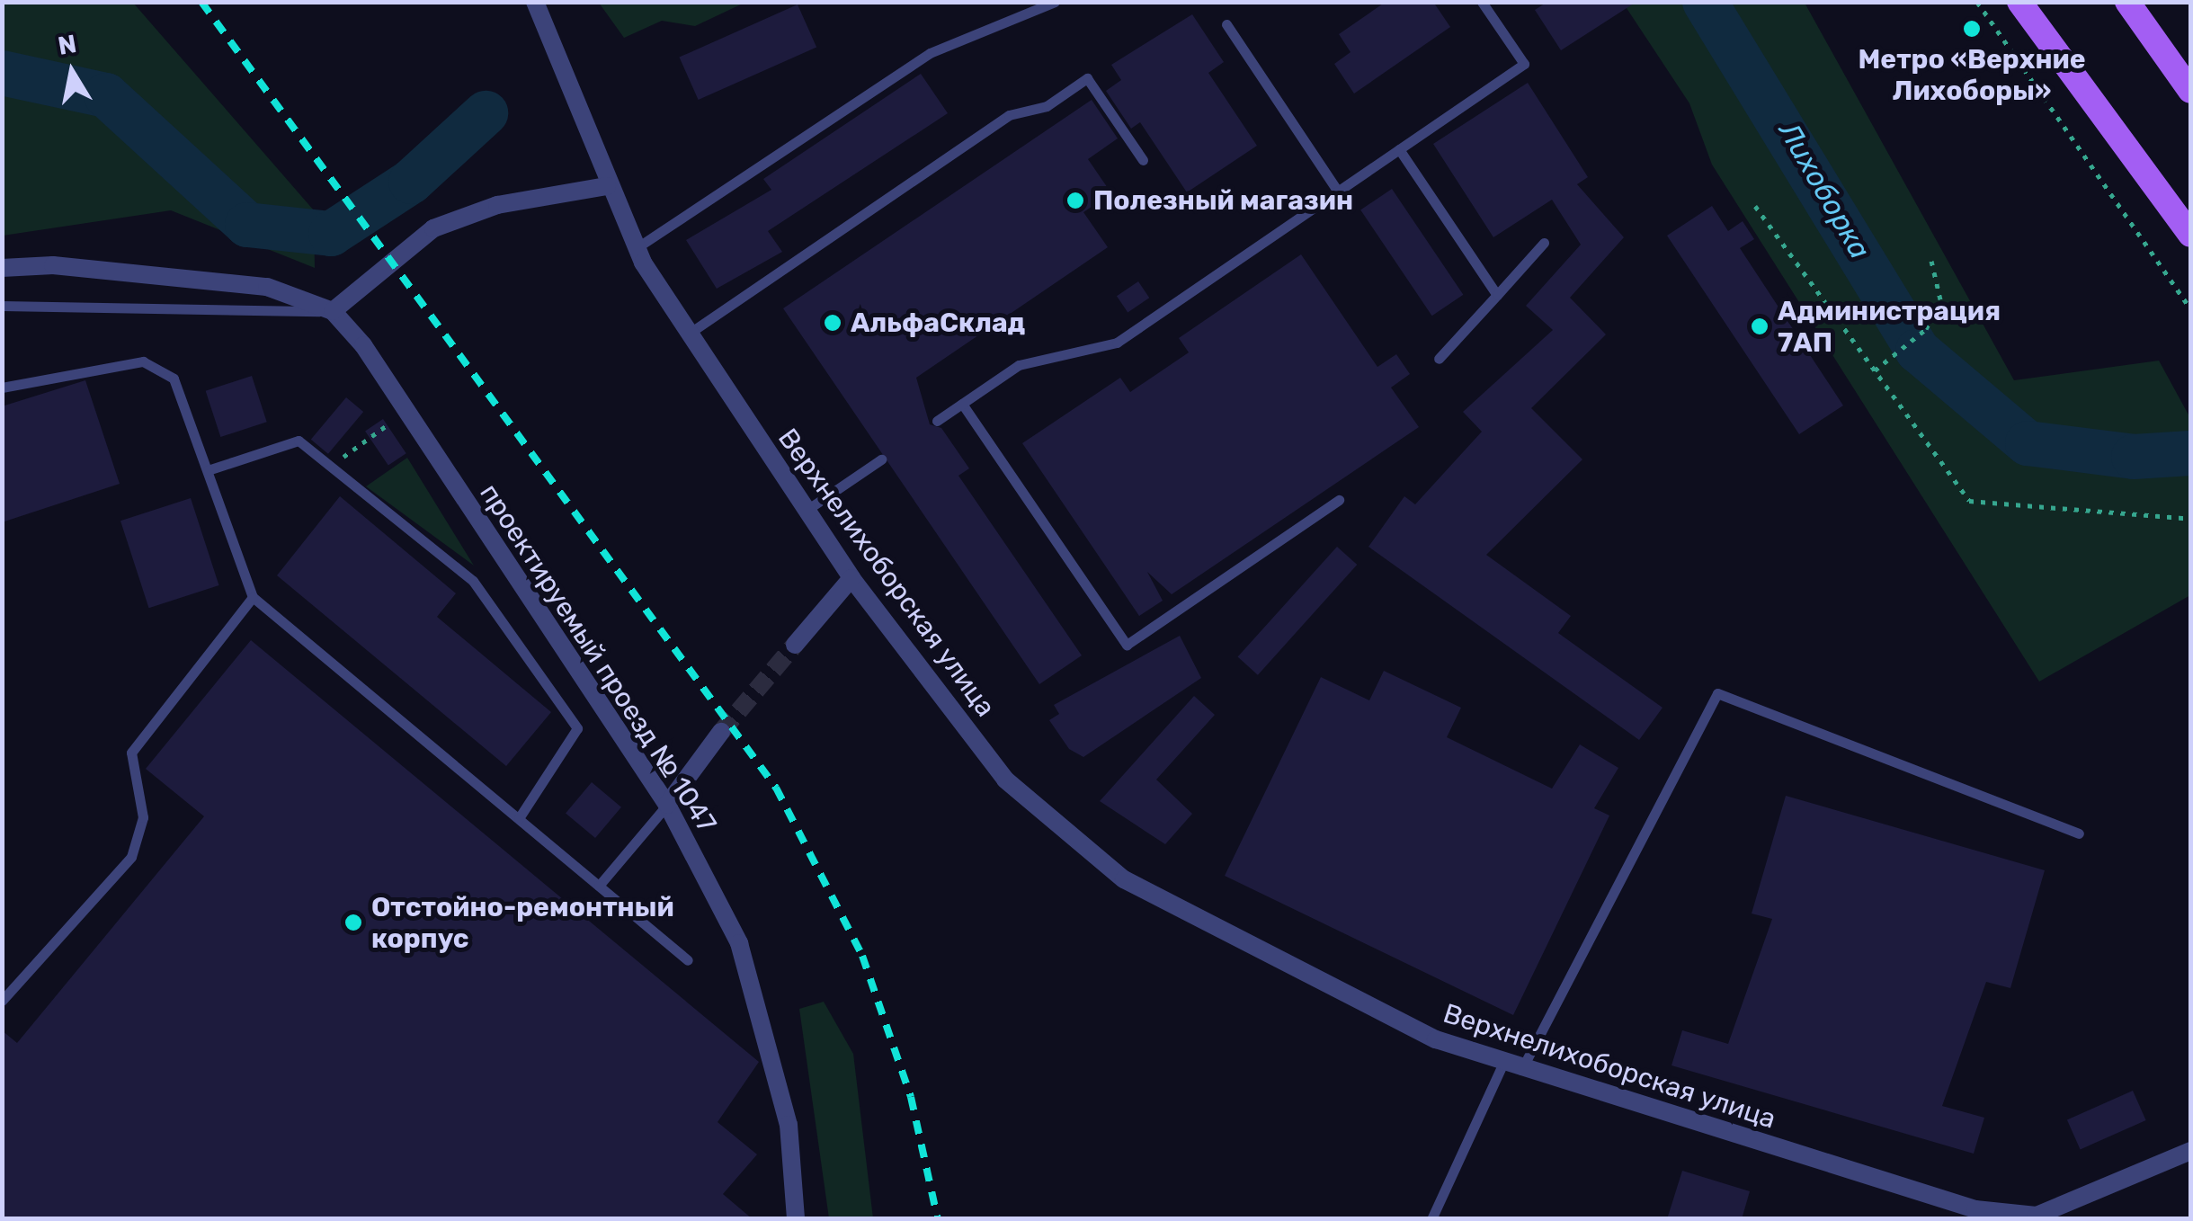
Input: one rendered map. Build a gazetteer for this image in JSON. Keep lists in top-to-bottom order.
{
  "streets": {
    "street": ["Верхнелихоборская улица", "проектируемый проезд № 1047"]
  },
  "water": ["Лихоборка"],
  "places": [
    "Метро «Верхние Лихоборы»",
    "Полезный магазин",
    "АльфаСклад",
    "Администрация 7АП",
    "Отстойно-ремонтный корпус"
  ],
  "north": "top"
}
